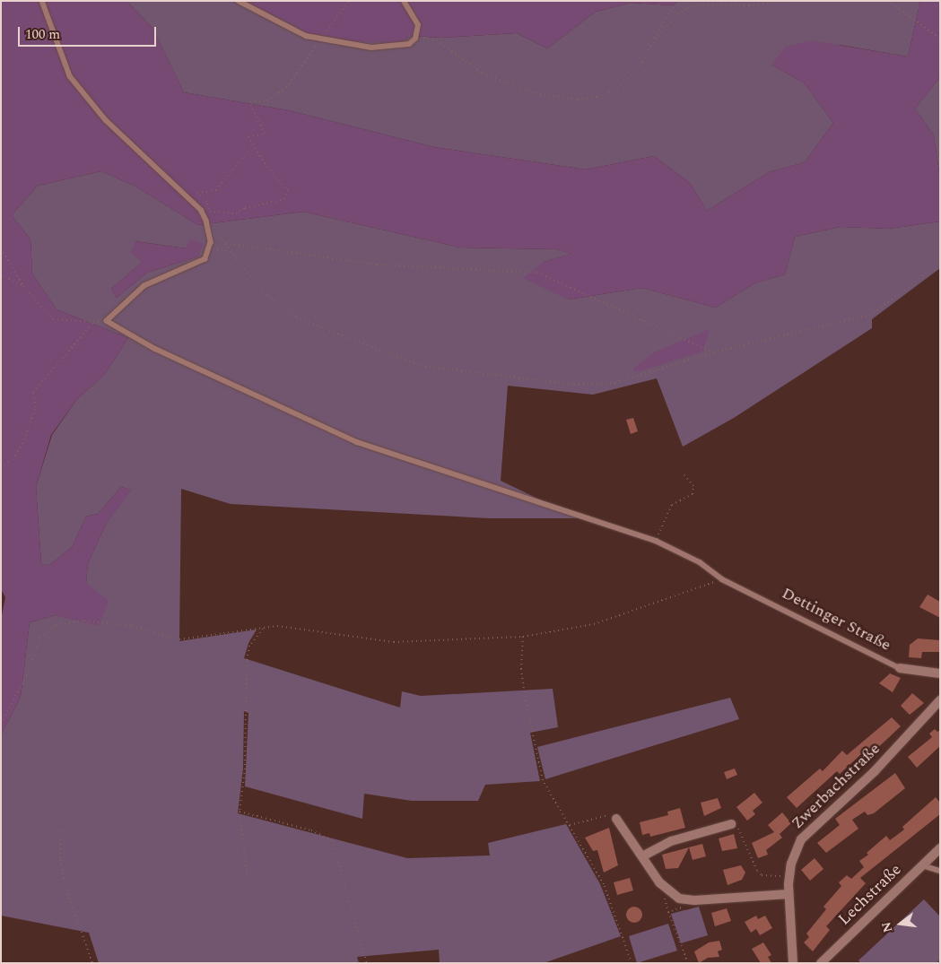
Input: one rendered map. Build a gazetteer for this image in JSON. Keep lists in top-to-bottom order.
{
  "streets": {
    "street": ["Dettinger Straße", "Zwerbachstraße", "Lechstraße"]
  },
  "scale_bar": "100 m",
  "north": "left"
}
